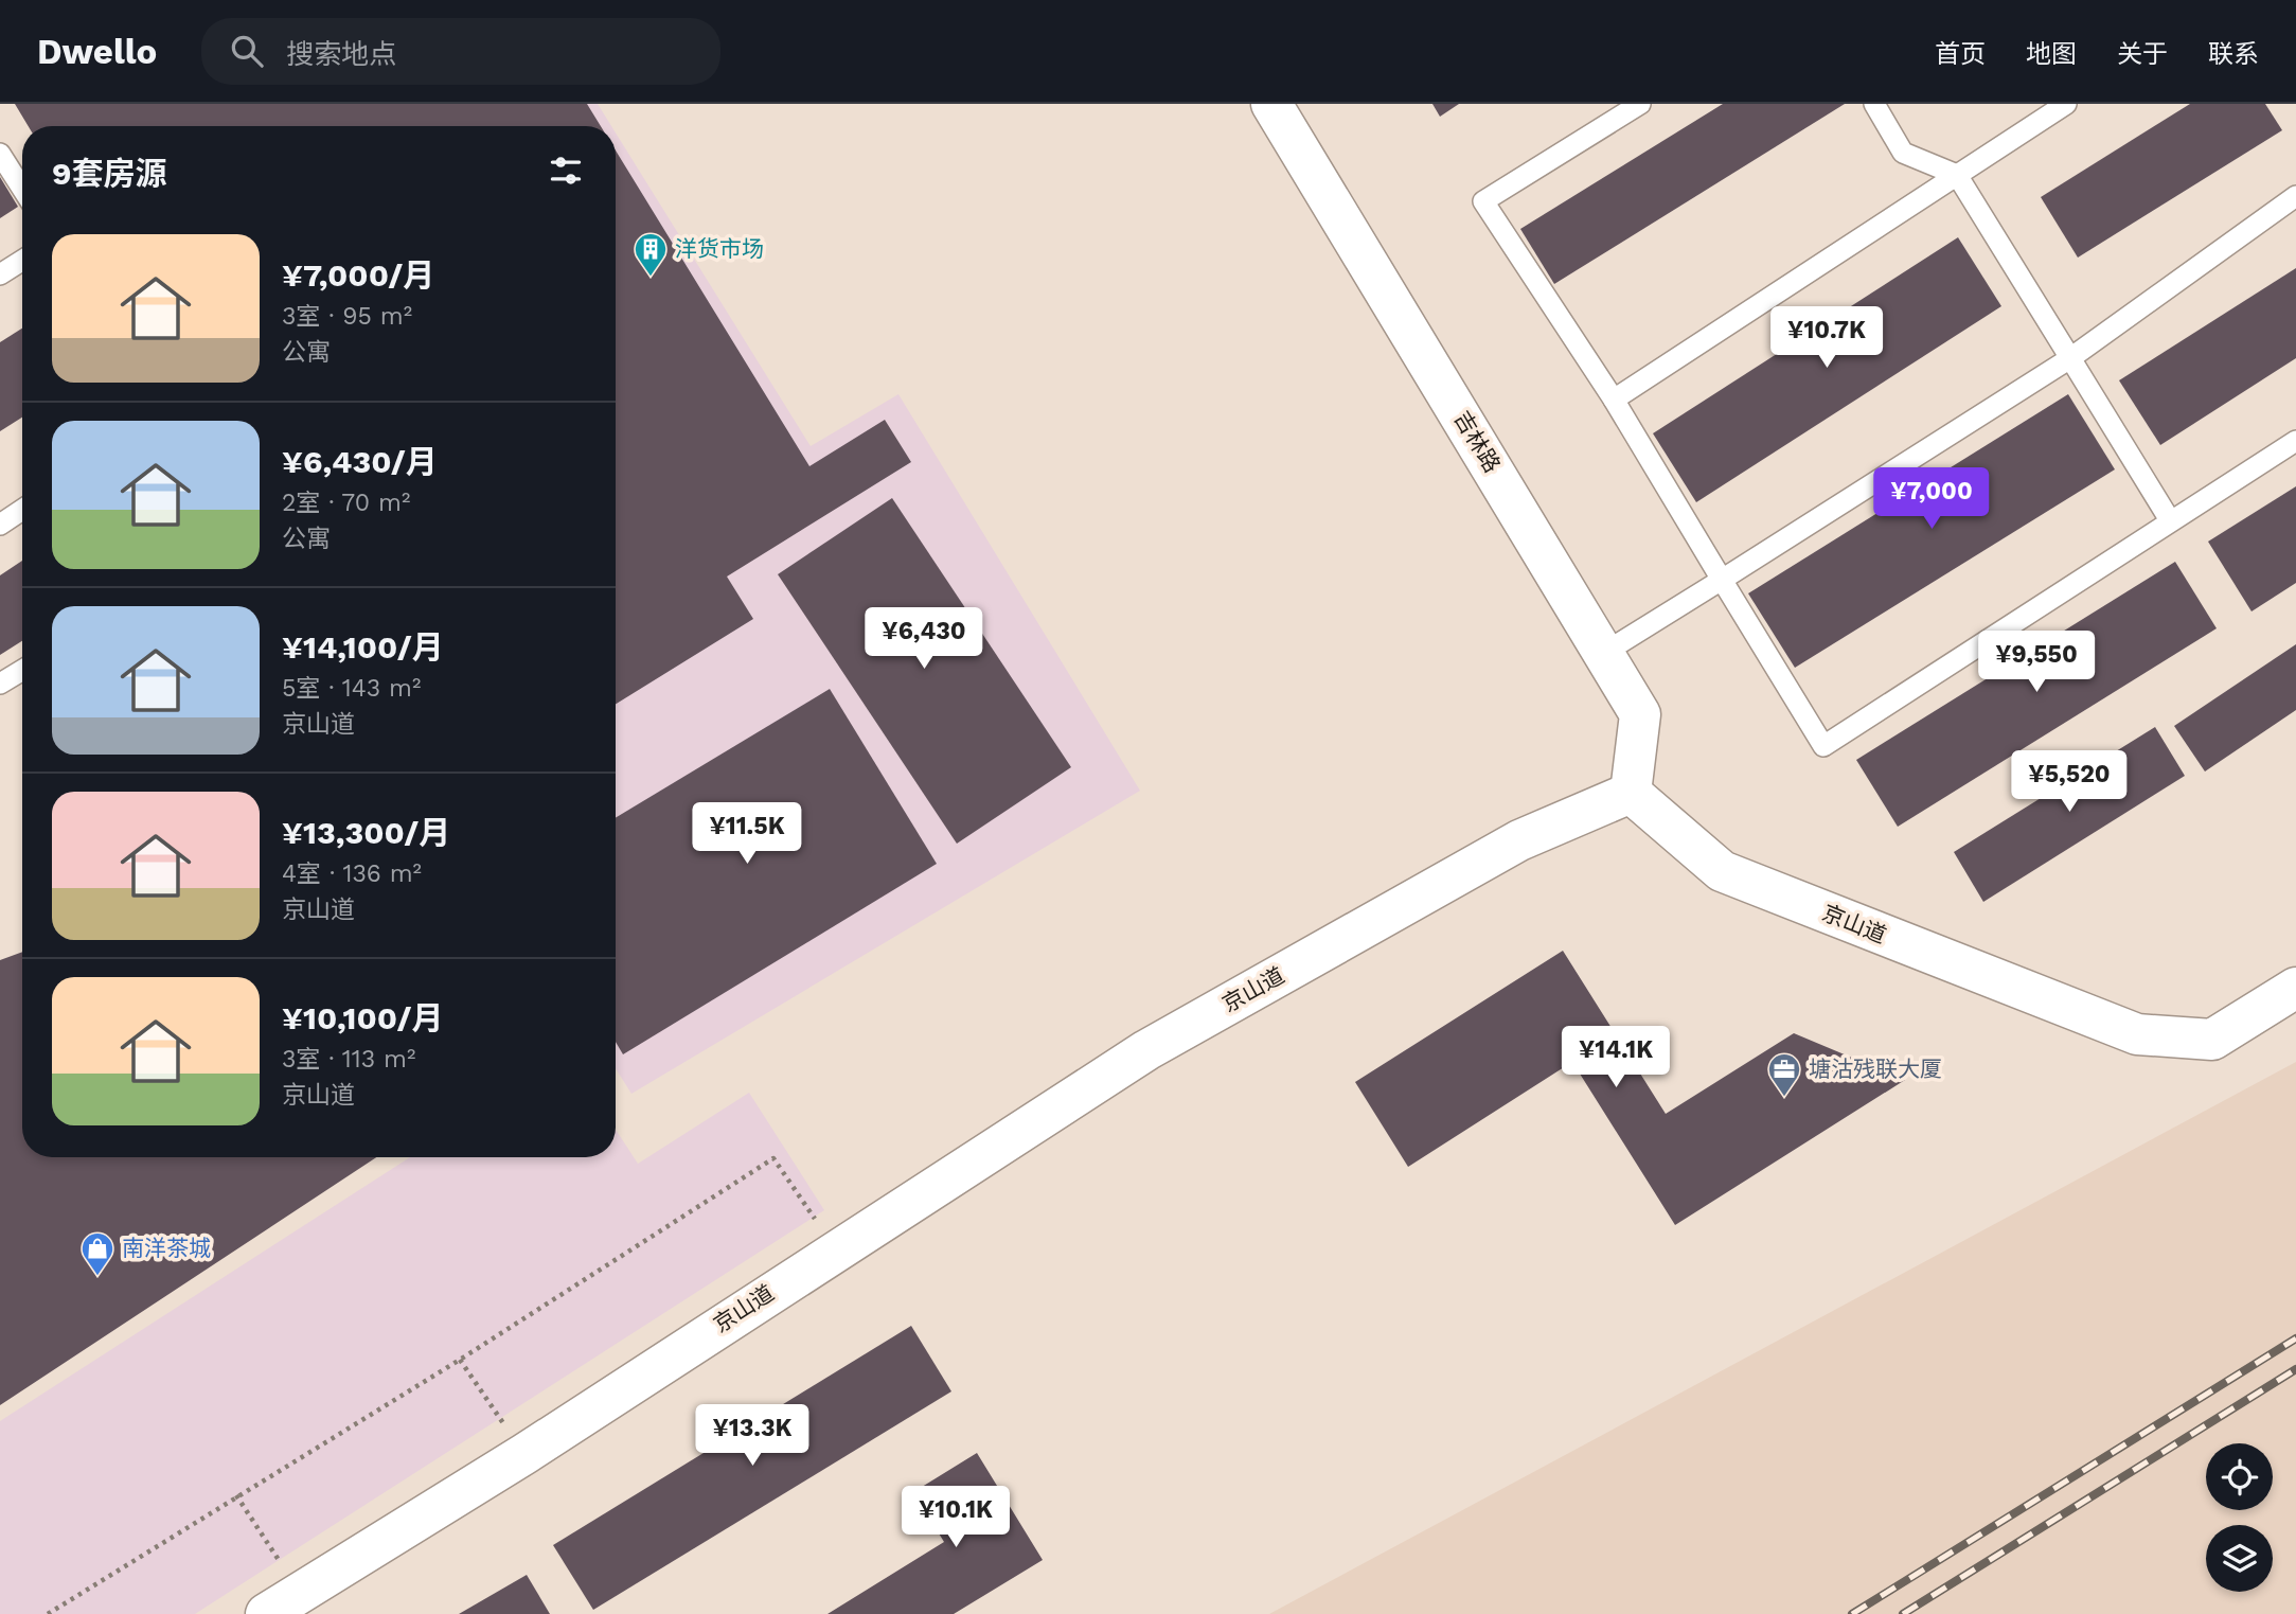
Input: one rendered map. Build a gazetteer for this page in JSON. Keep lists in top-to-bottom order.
{
  "streets": {
    "street": ["吉林路", "京山道"]
  },
  "crossings": [
    ["吉林路", "京山道"]
  ],
  "places": {
    "building": ["洋货市场"],
    "office": ["塘沽残联大厦"],
    "shop": ["南洋茶城"]
  },
  "page": {
    "header": "Dwello",
    "search": "搜索地点",
    "nav": [
      "首页",
      "地图",
      "关于",
      "联系"
    ],
    "heading": "9套房源",
    "list": [
      {
        "name": "¥7,000/月",
        "note": "3室 · 95 m² · 公寓"
      },
      {
        "name": "¥6,430/月",
        "note": "2室 · 70 m² · 公寓"
      },
      {
        "name": "¥14,100/月",
        "note": "5室 · 143 m² · 京山道"
      },
      {
        "name": "¥13,300/月",
        "note": "4室 · 136 m² · 京山道"
      },
      {
        "name": "¥10,100/月",
        "note": "3室 · 113 m² · 京山道"
      }
    ],
    "price": [
      "¥10.7K",
      "¥7,000",
      "¥6,430",
      "¥9,550",
      "¥5,520",
      "¥11.5K",
      "¥14.1K",
      "¥13.3K",
      "¥10.1K"
    ]
  }
}
